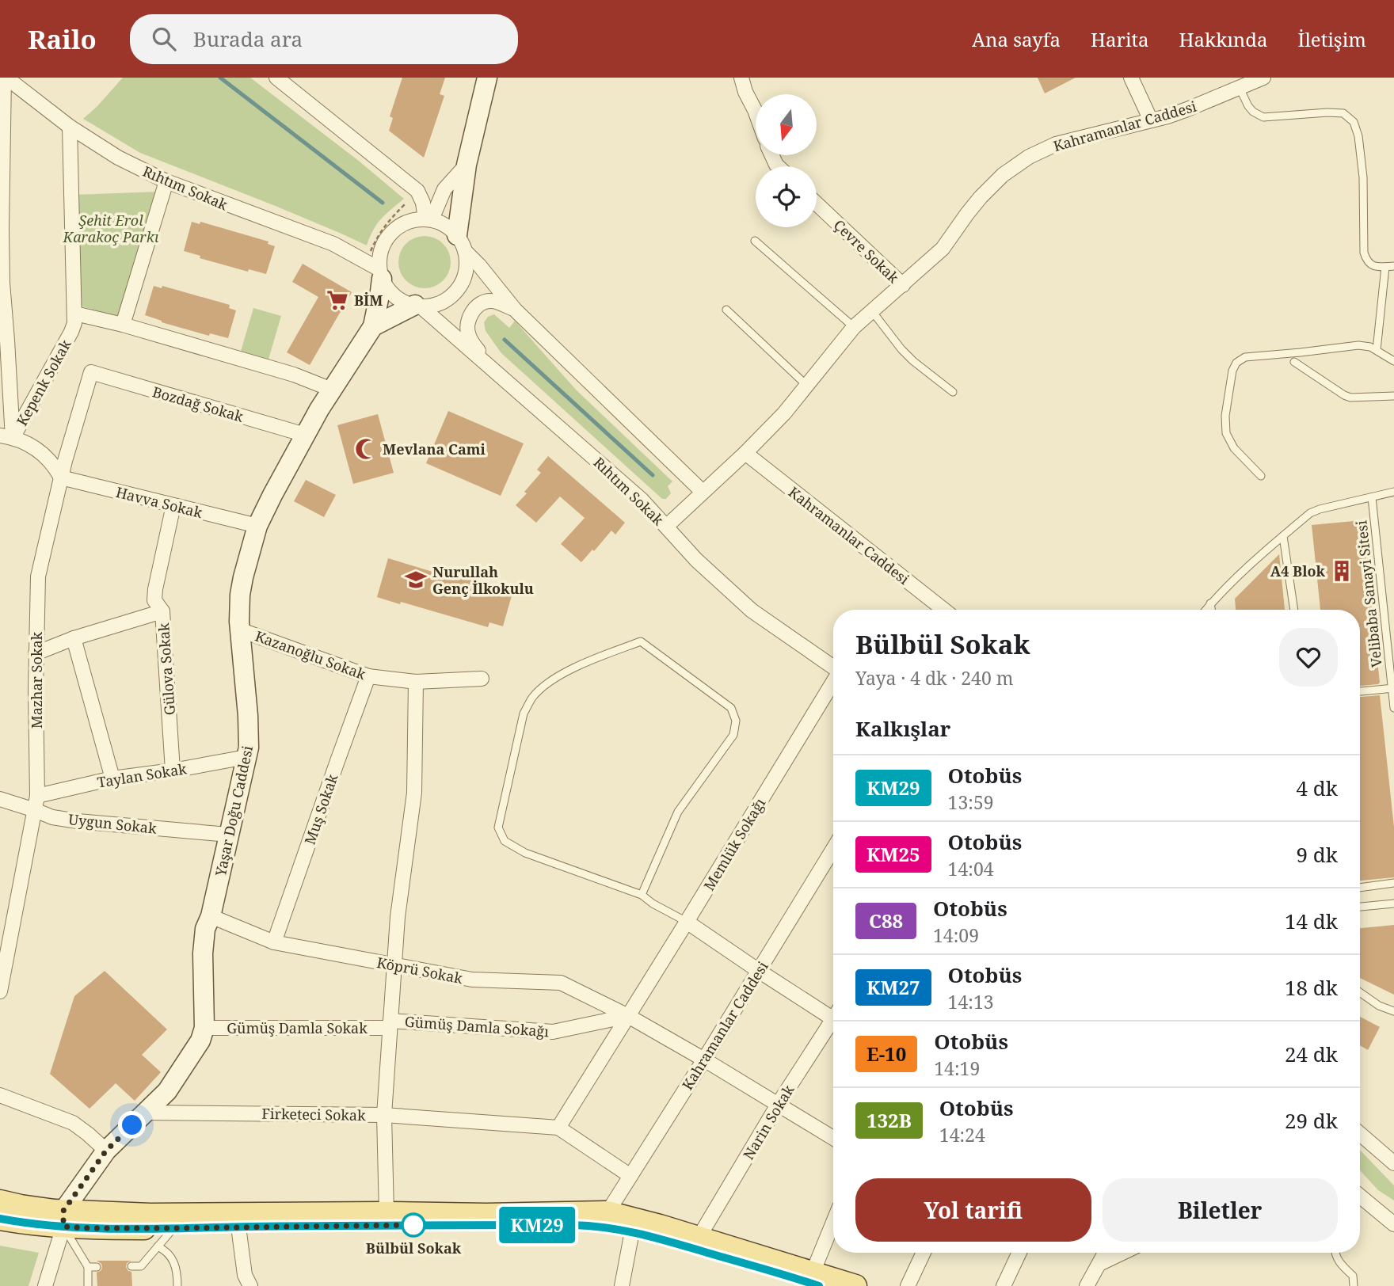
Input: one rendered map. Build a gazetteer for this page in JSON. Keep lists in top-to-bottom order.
{
  "streets": {
    "street": [
      "Kahramanlar Caddesi",
      "Rıhtım Sokak",
      "Çevre Sokak",
      "Kepenk Sokak",
      "Bozdağ Sokak",
      "Havva Sokak",
      "Kazanoğlu Sokak",
      "Gülova Sokak",
      "Mazhar Sokak",
      "Taylan Sokak",
      "Muş Sokak",
      "Yaşar Doğu Caddesi",
      "Uygun Sokak",
      "Memlük Sokağı",
      "Köprü Sokak",
      "Gümüş Damla Sokağı",
      "Gümüş Damla Sokak",
      "Firketeci Sokak",
      "Narin Sokak"
    ],
    "lane": ["Velibaba Sanayi Sitesi"]
  },
  "crossings": [
    ["Kahramanlar Caddesi", "Rıhtım Sokak"],
    ["Kahramanlar Caddesi", "Çevre Sokak"],
    ["Kahramanlar Caddesi", "Köprü Sokak"],
    ["Rıhtım Sokak", "Kepenk Sokak"],
    ["Bozdağ Sokak", "Mazhar Sokak"],
    ["Bozdağ Sokak", "Yaşar Doğu Caddesi"],
    ["Havva Sokak", "Gülova Sokak"],
    ["Havva Sokak", "Mazhar Sokak"],
    ["Havva Sokak", "Yaşar Doğu Caddesi"],
    ["Kazanoğlu Sokak", "Muş Sokak"],
    ["Kazanoğlu Sokak", "Yaşar Doğu Caddesi"],
    ["Kazanoğlu Sokak", "Firketeci Sokak"],
    ["Gülova Sokak", "Taylan Sokak"],
    ["Mazhar Sokak", "Taylan Sokak"],
    ["Mazhar Sokak", "Uygun Sokak"],
    ["Taylan Sokak", "Yaşar Doğu Caddesi"],
    ["Taylan Sokak", "Uygun Sokak"],
    ["Muş Sokak", "Köprü Sokak"],
    ["Yaşar Doğu Caddesi", "Uygun Sokak"],
    ["Yaşar Doğu Caddesi", "Köprü Sokak"],
    ["Yaşar Doğu Caddesi", "Gümüş Damla Sokak"],
    ["Yaşar Doğu Caddesi", "Firketeci Sokak"],
    ["Memlük Sokağı", "Köprü Sokak"],
    ["Memlük Sokağı", "Gümüş Damla Sokağı"],
    ["Köprü Sokak", "Gümüş Damla Sokağı"],
    ["Köprü Sokak", "Firketeci Sokak"],
    ["Köprü Sokak", "Narin Sokak"],
    ["Gümüş Damla Sokağı", "Gümüş Damla Sokak"],
    ["Gümüş Damla Sokağı", "Firketeci Sokak"],
    ["Gümüş Damla Sokak", "Firketeci Sokak"]
  ],
  "parks": ["Şehit Erol Karakoç Parkı"],
  "places": {
    "supermarket": ["BİM"],
    "mosque": ["Mevlana Cami"],
    "building": ["A4 Blok"],
    "school or university": ["Nurullah Genç İlkokulu"],
    "other": ["Bülbül Sokak"]
  },
  "lines": ["bus line KM29"],
  "north": "bottom",
  "page": {
    "header": "Railo",
    "search": "Burada ara",
    "nav": [
      "Ana sayfa",
      "Harita",
      "Hakkında",
      "İletişim"
    ],
    "on_map": "KM29",
    "heading": [
      ["Bülbül Sokak", "Yaya · 4 dk · 240 m"],
      "Kalkışlar"
    ],
    "list": [
      {
        "mark": "KM29",
        "name": "Otobüs",
        "note": "13:59",
        "value": "4 dk"
      },
      {
        "mark": "KM25",
        "name": "Otobüs",
        "note": "14:04",
        "value": "9 dk"
      },
      {
        "mark": "C88",
        "name": "Otobüs",
        "note": "14:09",
        "value": "14 dk"
      },
      {
        "mark": "KM27",
        "name": "Otobüs",
        "note": "14:13",
        "value": "18 dk"
      },
      {
        "mark": "E-10",
        "name": "Otobüs",
        "note": "14:19",
        "value": "24 dk"
      },
      {
        "mark": "132B",
        "name": "Otobüs",
        "note": "14:24",
        "value": "29 dk"
      }
    ],
    "buttons": ["Yol tarifi", "Biletler"]
  }
}
